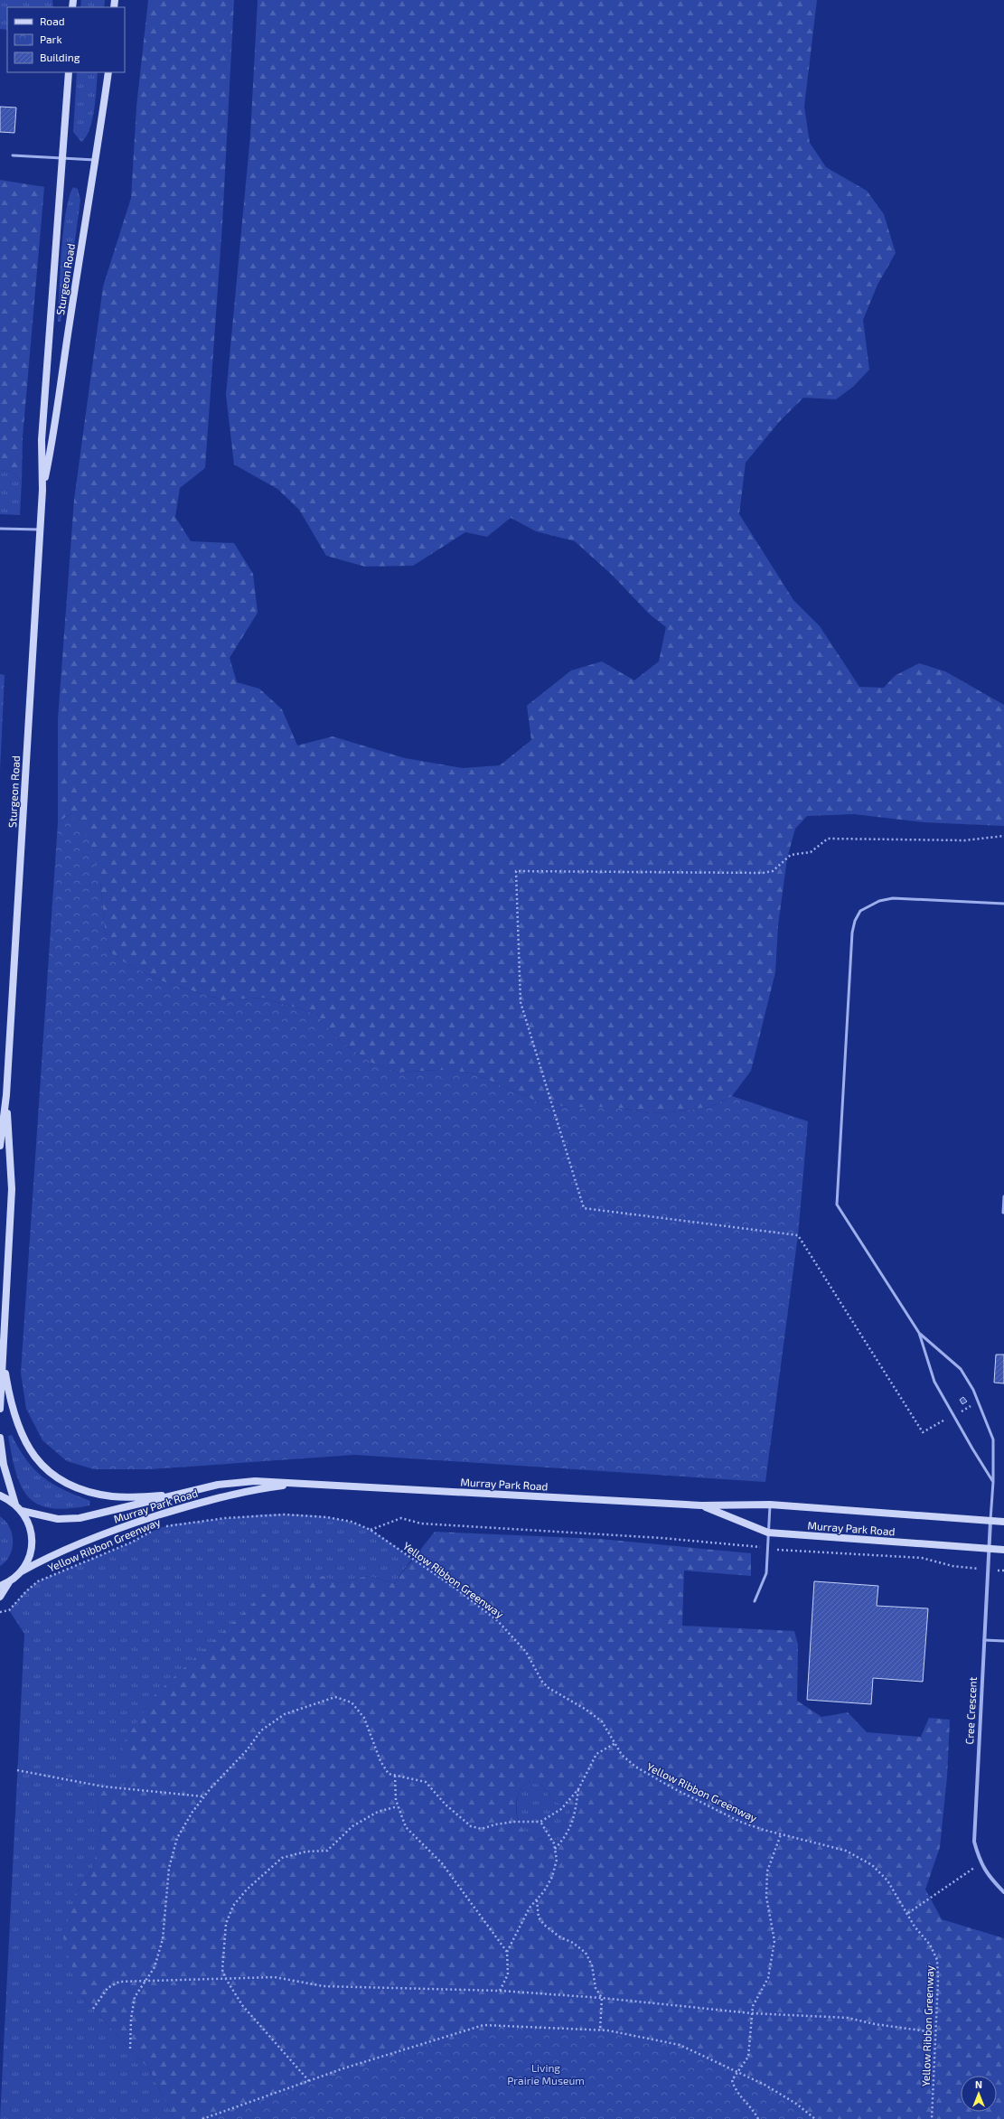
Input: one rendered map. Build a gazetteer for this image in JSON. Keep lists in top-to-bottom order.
{
  "streets": {
    "main road": ["Sturgeon Road", "Murray Park Road"],
    "street": ["Cree Crescent"],
    "path": ["Yellow Ribbon Greenway"]
  },
  "crossings": [
    ["Murray Park Road", "Cree Crescent"]
  ],
  "parks": ["Living Prairie Museum"],
  "legend": ["Road", "Park", "Building"],
  "north": "top"
}
